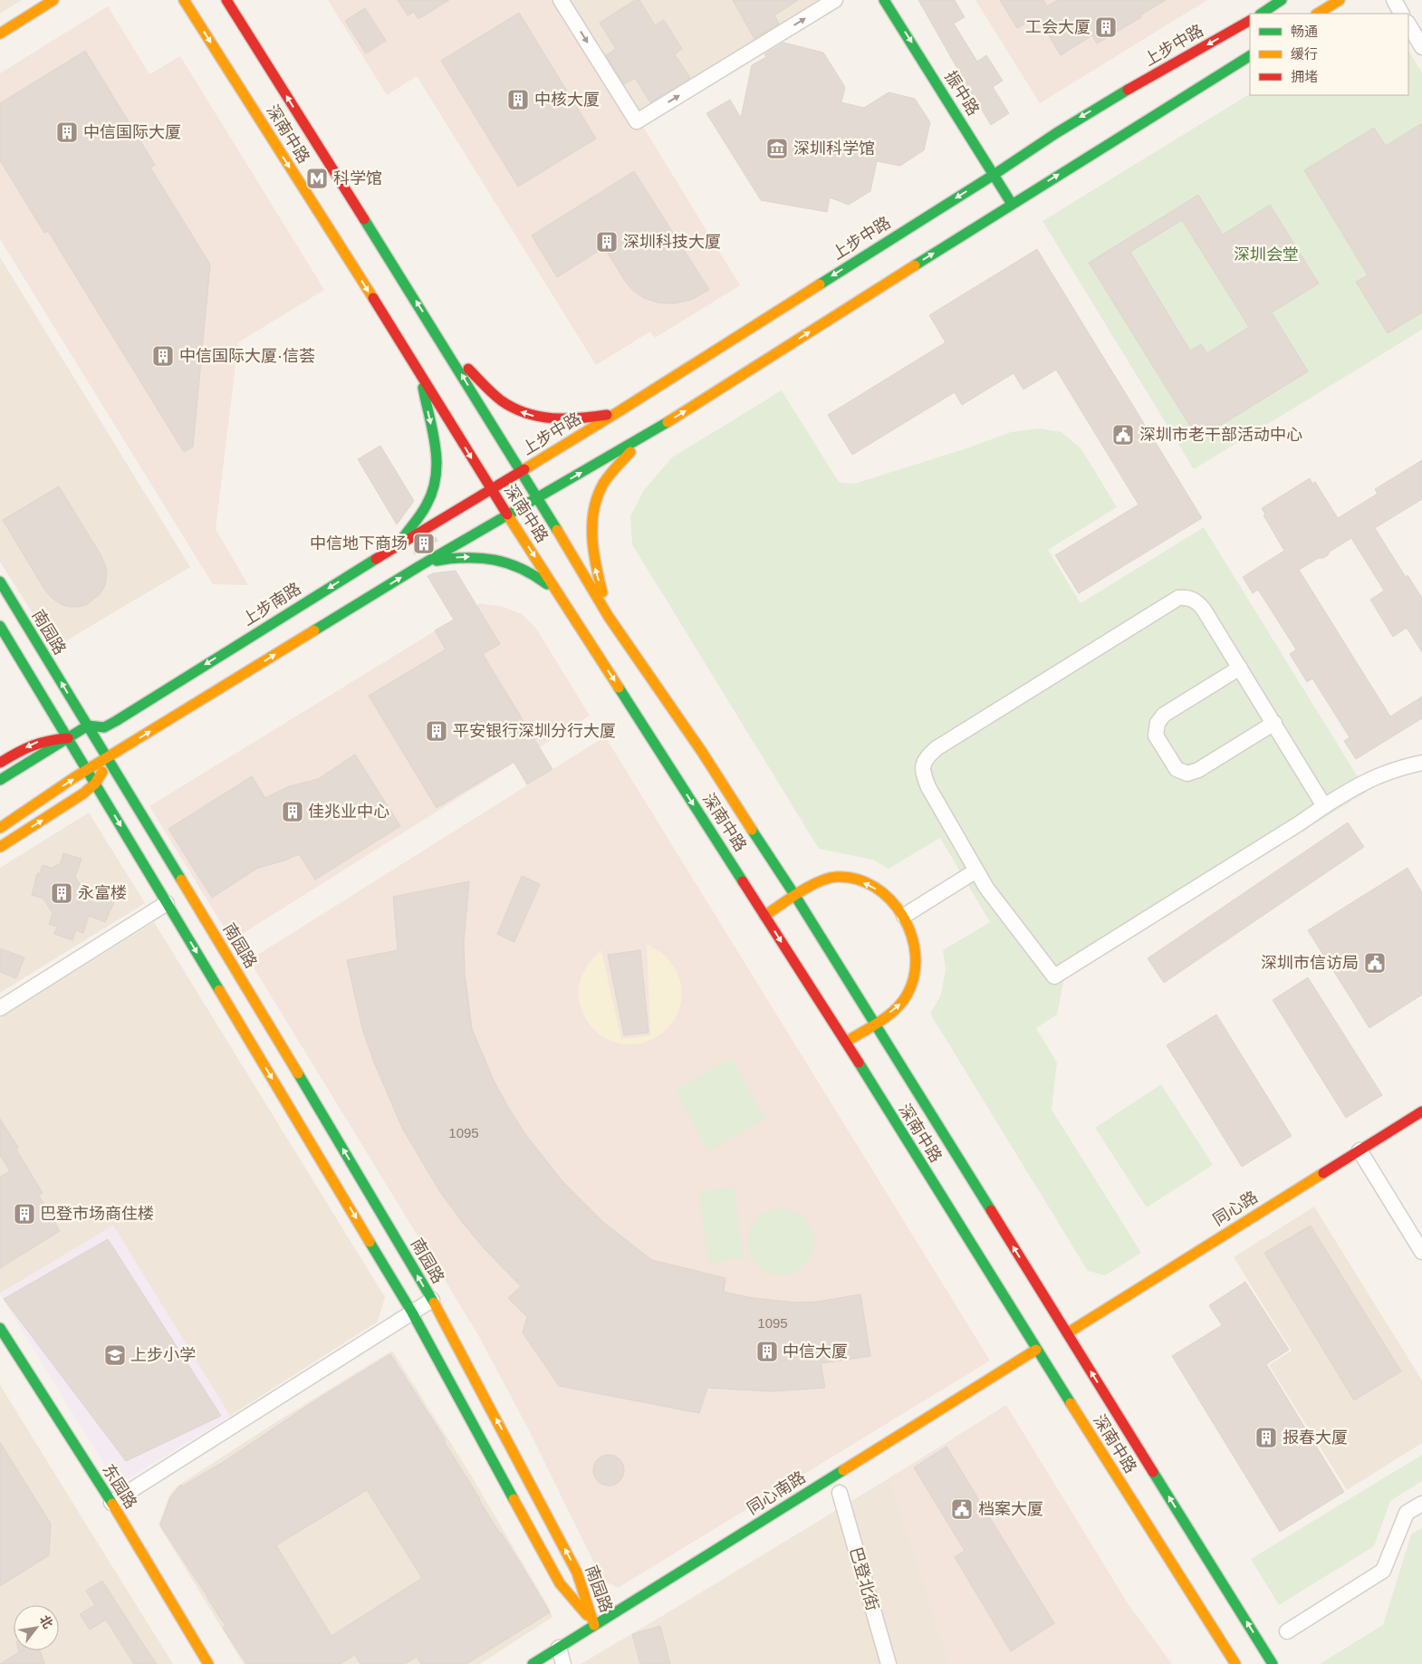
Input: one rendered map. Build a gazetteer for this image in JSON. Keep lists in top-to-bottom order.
{
  "streets": {
    "main road": [
      "上步中路",
      "振中路",
      "深南中路",
      "上步南路",
      "南园路",
      "同心路",
      "东园路",
      "同心南路"
    ],
    "street": ["巴登北街"]
  },
  "crossings": [
    ["上步中路", "振中路"],
    ["上步中路", "深南中路"],
    ["上步中路", "上步南路"],
    ["深南中路", "上步南路"],
    ["深南中路", "同心路"],
    ["深南中路", "同心南路"],
    ["上步南路", "南园路"],
    ["南园路", "同心南路"]
  ],
  "one_way": ["振中路"],
  "parks": ["深圳会堂"],
  "places": {
    "building": [
      "工会大厦",
      "中核大厦",
      "中信国际大厦",
      "深圳科技大厦",
      "中信国际大厦·信荟",
      "中信地下商场",
      "平安银行深圳分行大厦",
      "佳兆业中心",
      "永富楼",
      "巴登市场商住楼",
      "中信大厦",
      "报春大厦"
    ],
    "museum": ["深圳科学馆"],
    "metro station": ["科学馆"],
    "public building": ["深圳市老干部活动中心", "深圳市信访局", "档案大厦"],
    "school or university": ["上步小学"]
  },
  "house_numbers": ["1095", "1095"],
  "legend": ["畅通", "缓行", "拥堵"],
  "north": "top right"
}
